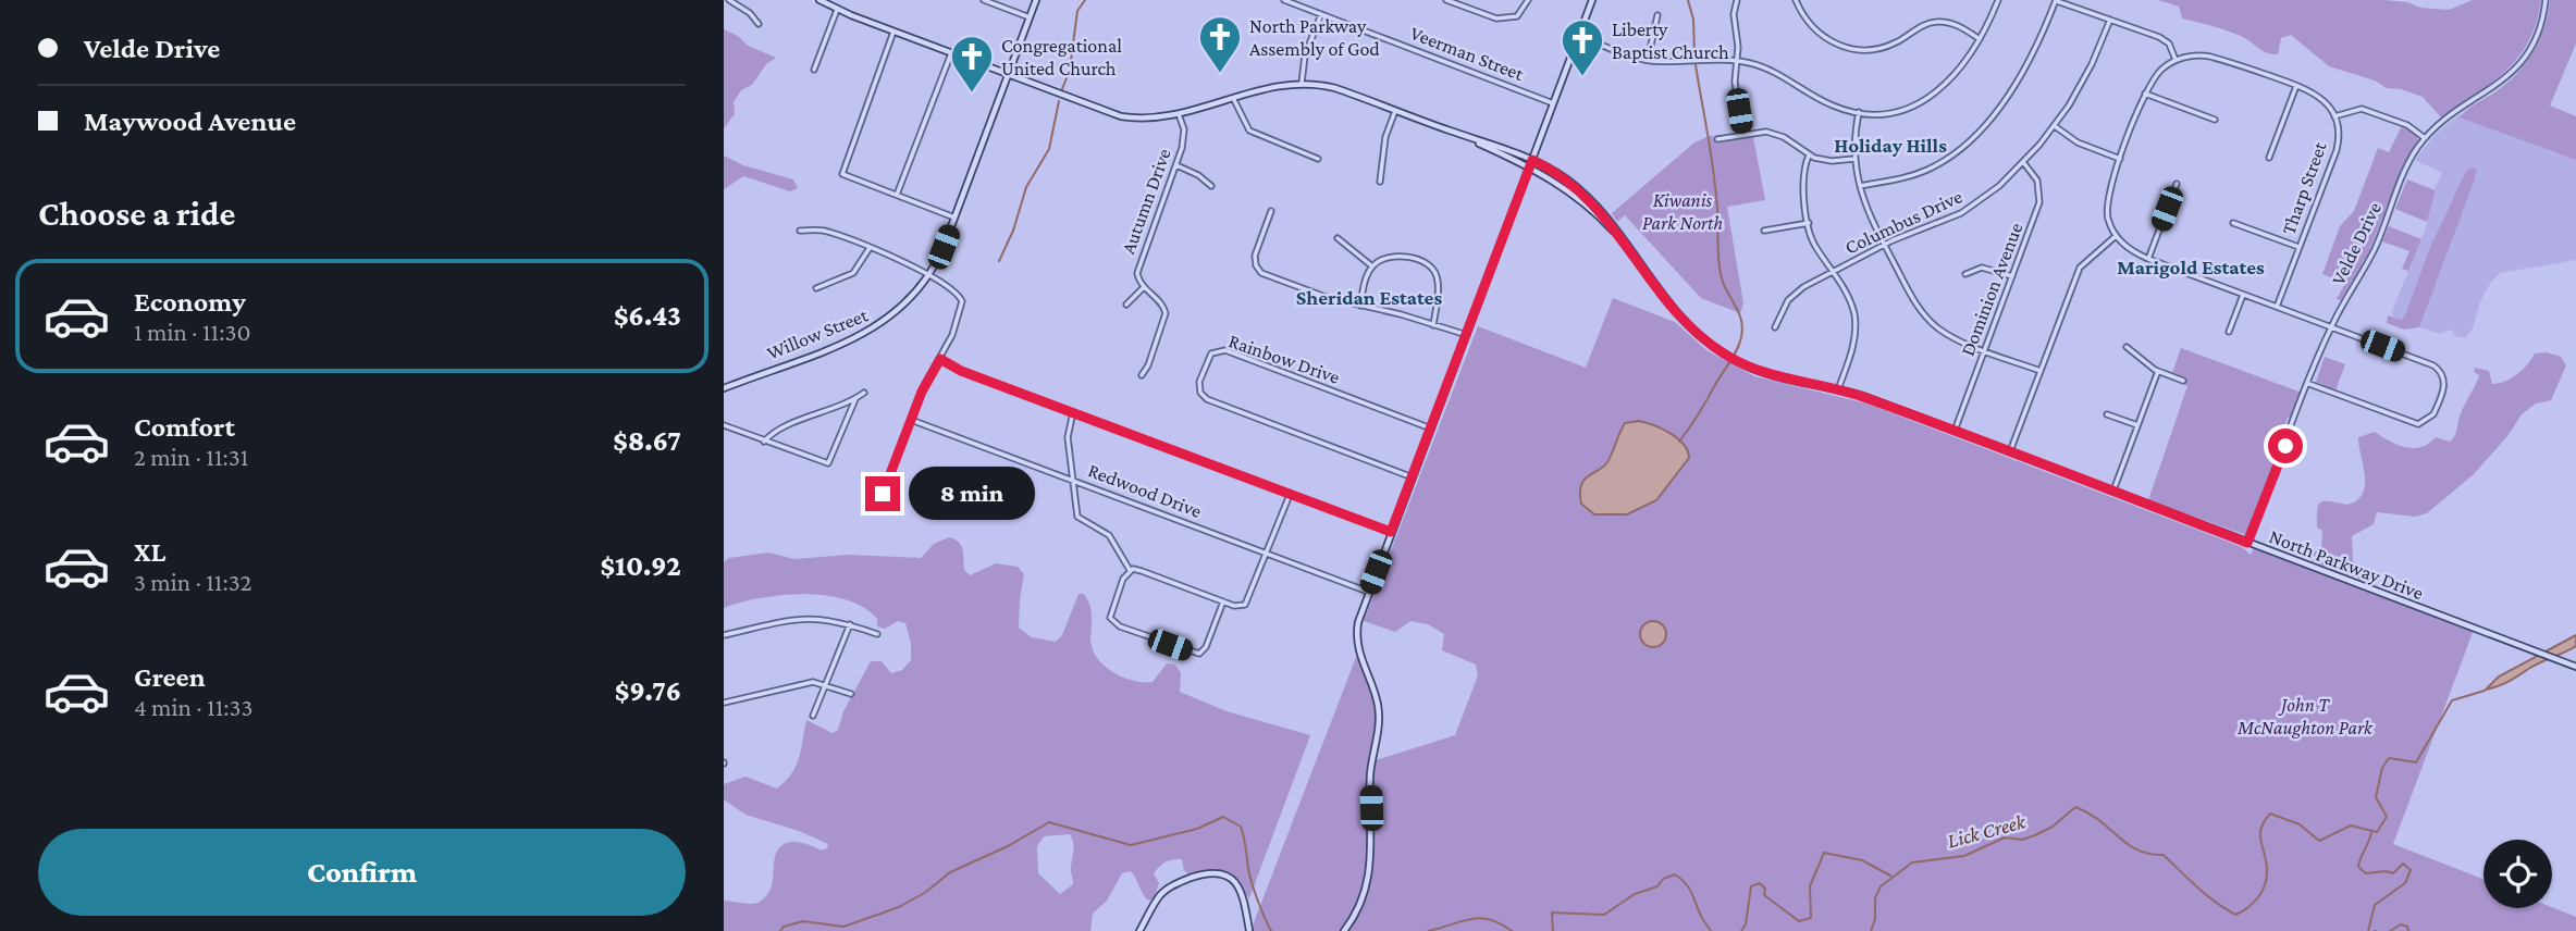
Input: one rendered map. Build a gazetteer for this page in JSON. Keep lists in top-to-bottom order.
{
  "streets": {
    "main road": ["Willow Street", "North Parkway Drive"],
    "street": [
      "Veerman Street",
      "Tharp Street",
      "Autumn Drive",
      "Columbus Drive",
      "Velde Drive",
      "Dominion Avenue",
      "Rainbow Drive",
      "Redwood Drive"
    ]
  },
  "crossings": [
    ["Autumn Drive", "North Parkway Drive"],
    ["Columbus Drive", "Dominion Avenue"],
    ["Velde Drive", "North Parkway Drive"],
    ["Dominion Avenue", "North Parkway Drive"],
    ["Willow Street", "North Parkway Drive"]
  ],
  "districts": ["Holiday Hills", "Marigold Estates", "Sheridan Estates"],
  "water": ["Lick Creek"],
  "parks": ["Kiwanis Park North", "John T McNaughton Park"],
  "places": {
    "church": ["North Parkway Assembly of God", "Liberty Baptist Church", "Congregational United Church"]
  },
  "page": {
    "banner": ["Velde Drive", "Maywood Avenue"],
    "heading": "Choose a ride",
    "list": [
      {
        "name": "Economy",
        "note": "1 min · 11:30",
        "value": "$6.43"
      },
      {
        "name": "Comfort",
        "note": "2 min · 11:31",
        "value": "$8.67"
      },
      {
        "name": "XL",
        "note": "3 min · 11:32",
        "value": "$10.92"
      },
      {
        "name": "Green",
        "note": "4 min · 11:33",
        "value": "$9.76"
      }
    ],
    "bubble": "8 min",
    "buttons": "Confirm"
  }
}
